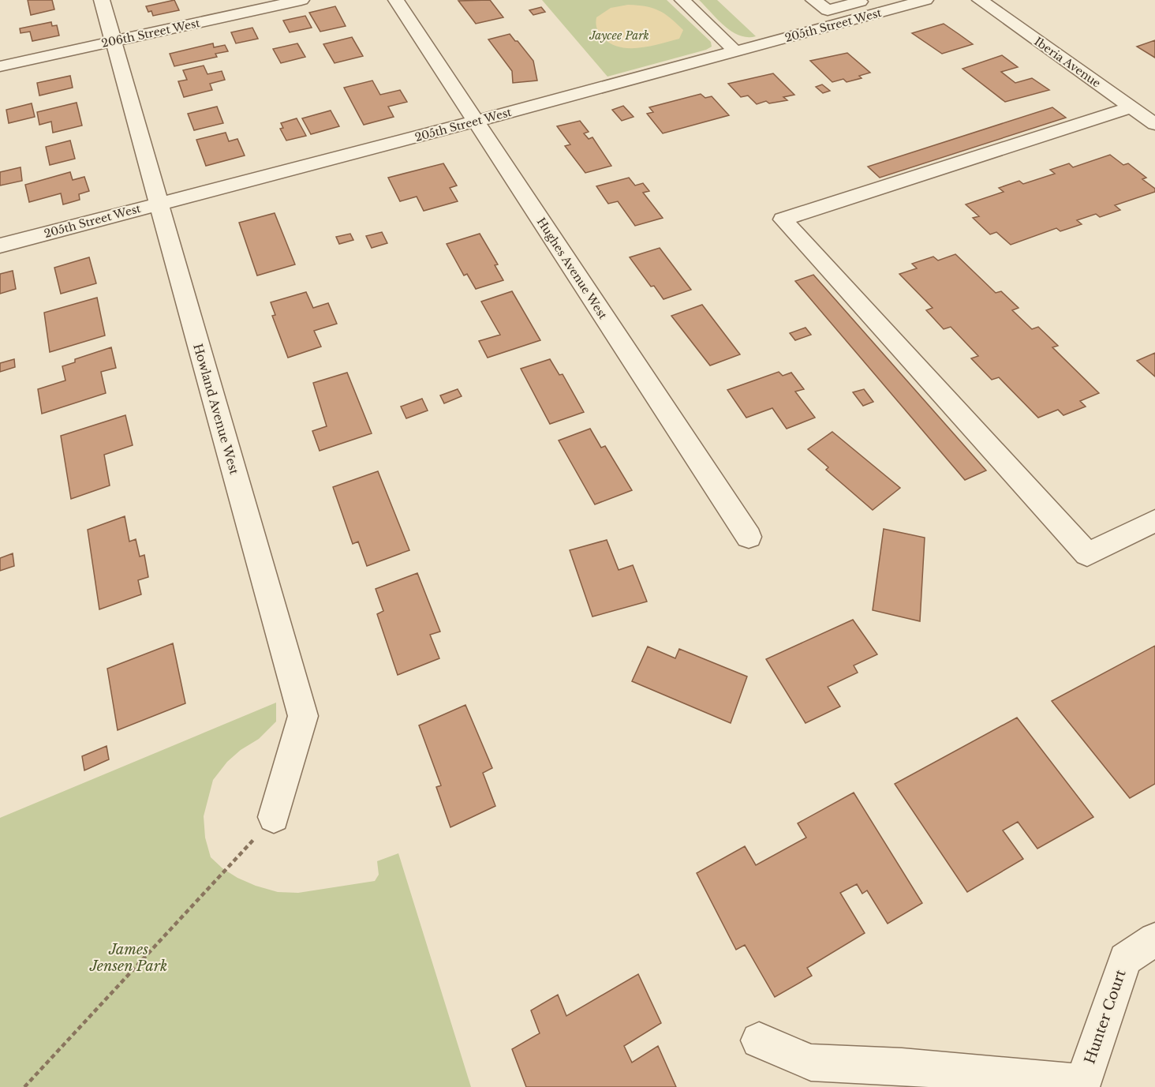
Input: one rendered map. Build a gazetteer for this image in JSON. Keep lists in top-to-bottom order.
{
  "streets": {
    "street": [
      "205th Street West",
      "206th Street West",
      "Iberia Avenue",
      "Hughes Avenue West",
      "Howland Avenue West",
      "Hunter Court"
    ]
  },
  "crossings": [
    ["205th Street West", "Hughes Avenue West"],
    ["205th Street West", "Howland Avenue West"],
    ["206th Street West", "Howland Avenue West"]
  ],
  "parks": ["Jaycee Park", "James Jensen Park"]
}
